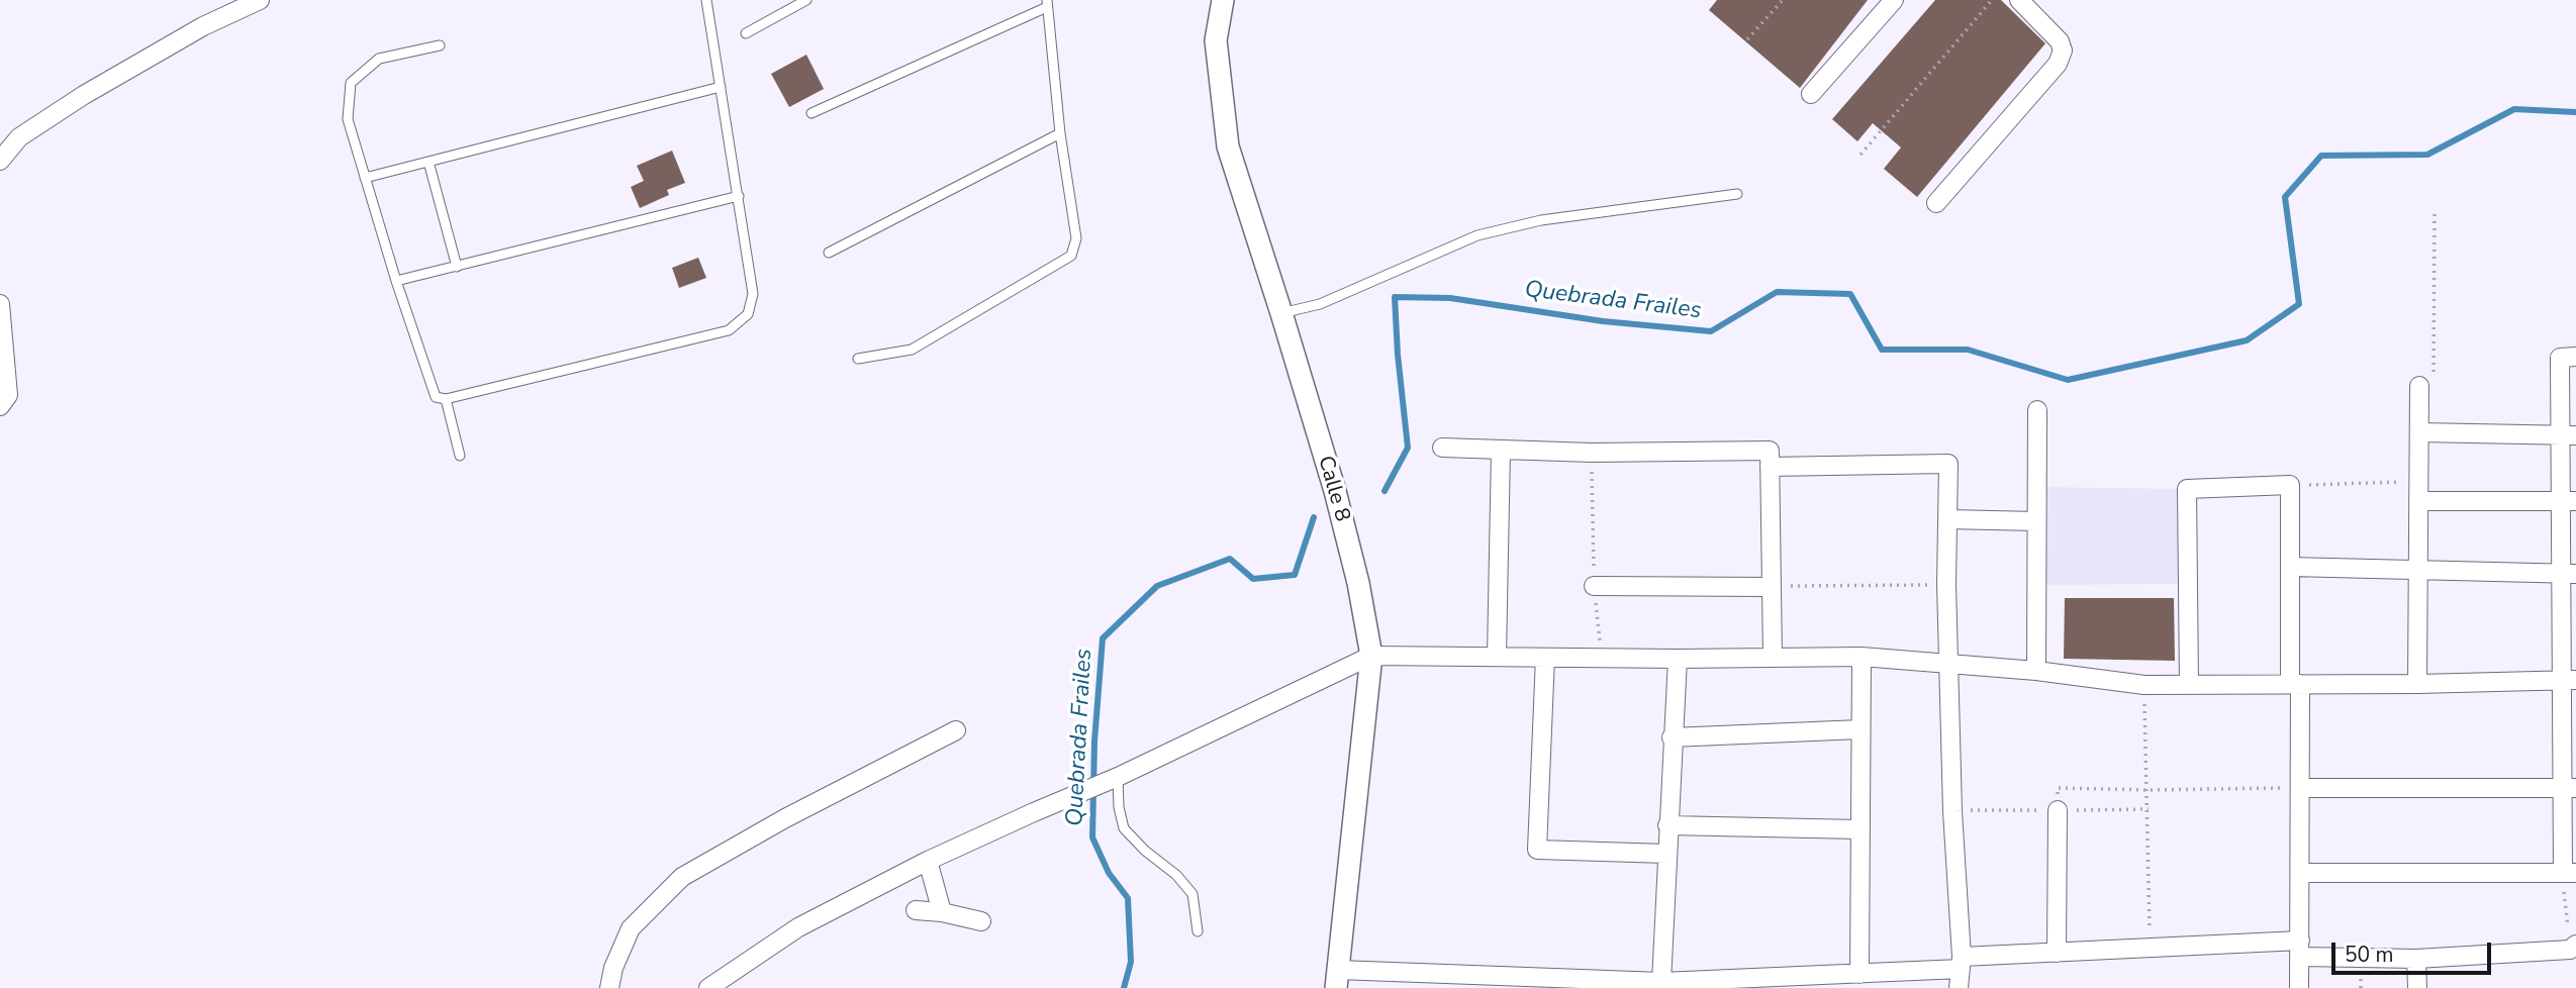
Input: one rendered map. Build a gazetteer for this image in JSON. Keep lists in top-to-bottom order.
{
  "streets": {
    "street": ["Calle 8"]
  },
  "water": ["Quebrada Frailes"],
  "scale_bar": "50 m"
}
